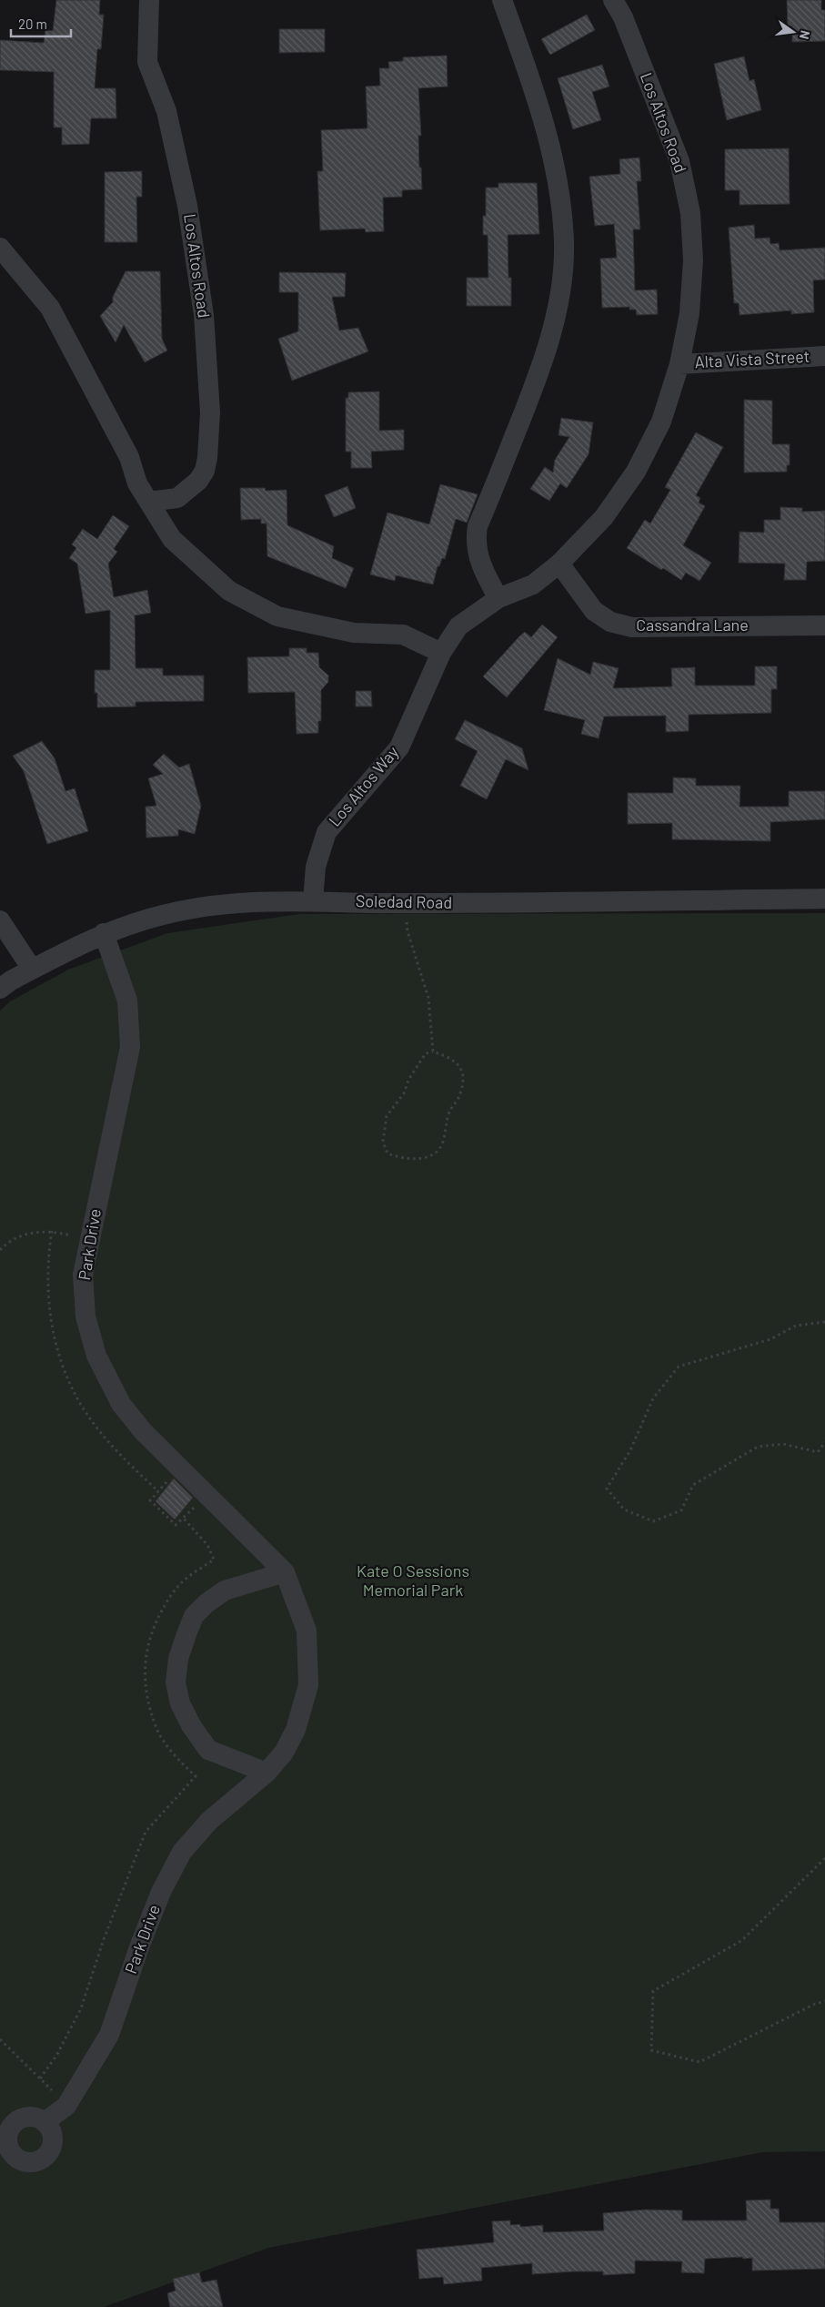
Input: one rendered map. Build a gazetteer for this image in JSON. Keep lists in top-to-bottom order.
{
  "streets": {
    "street": [
      "Los Altos Road",
      "Alta Vista Street",
      "Cassandra Lane",
      "Los Altos Way",
      "Soledad Road",
      "Park Drive"
    ]
  },
  "crossings": [
    ["Los Altos Road", "Alta Vista Street"],
    ["Los Altos Road", "Cassandra Lane"],
    ["Los Altos Road", "Los Altos Way"],
    ["Los Altos Way", "Soledad Road"],
    ["Soledad Road", "Park Drive"]
  ],
  "parks": ["Kate O Sessions Memorial Park"],
  "scale_bar": "20 m",
  "north": "right"
}
